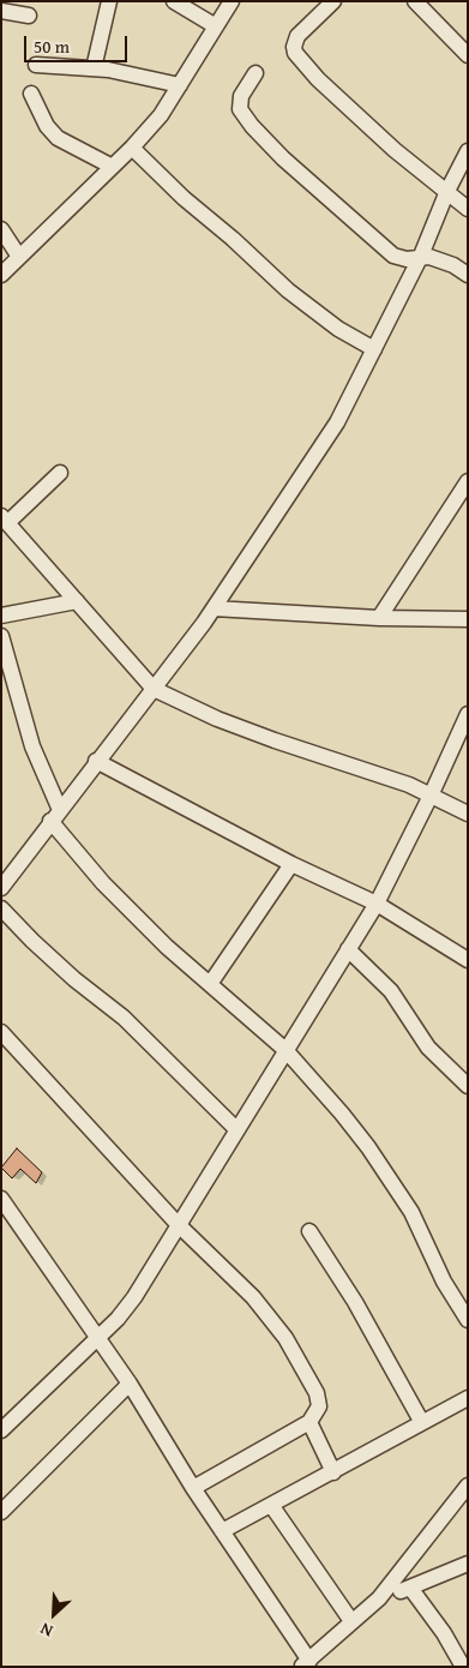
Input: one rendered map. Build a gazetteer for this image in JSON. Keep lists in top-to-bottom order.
{
  "scale_bar": "50 m",
  "north": "bottom left"
}
